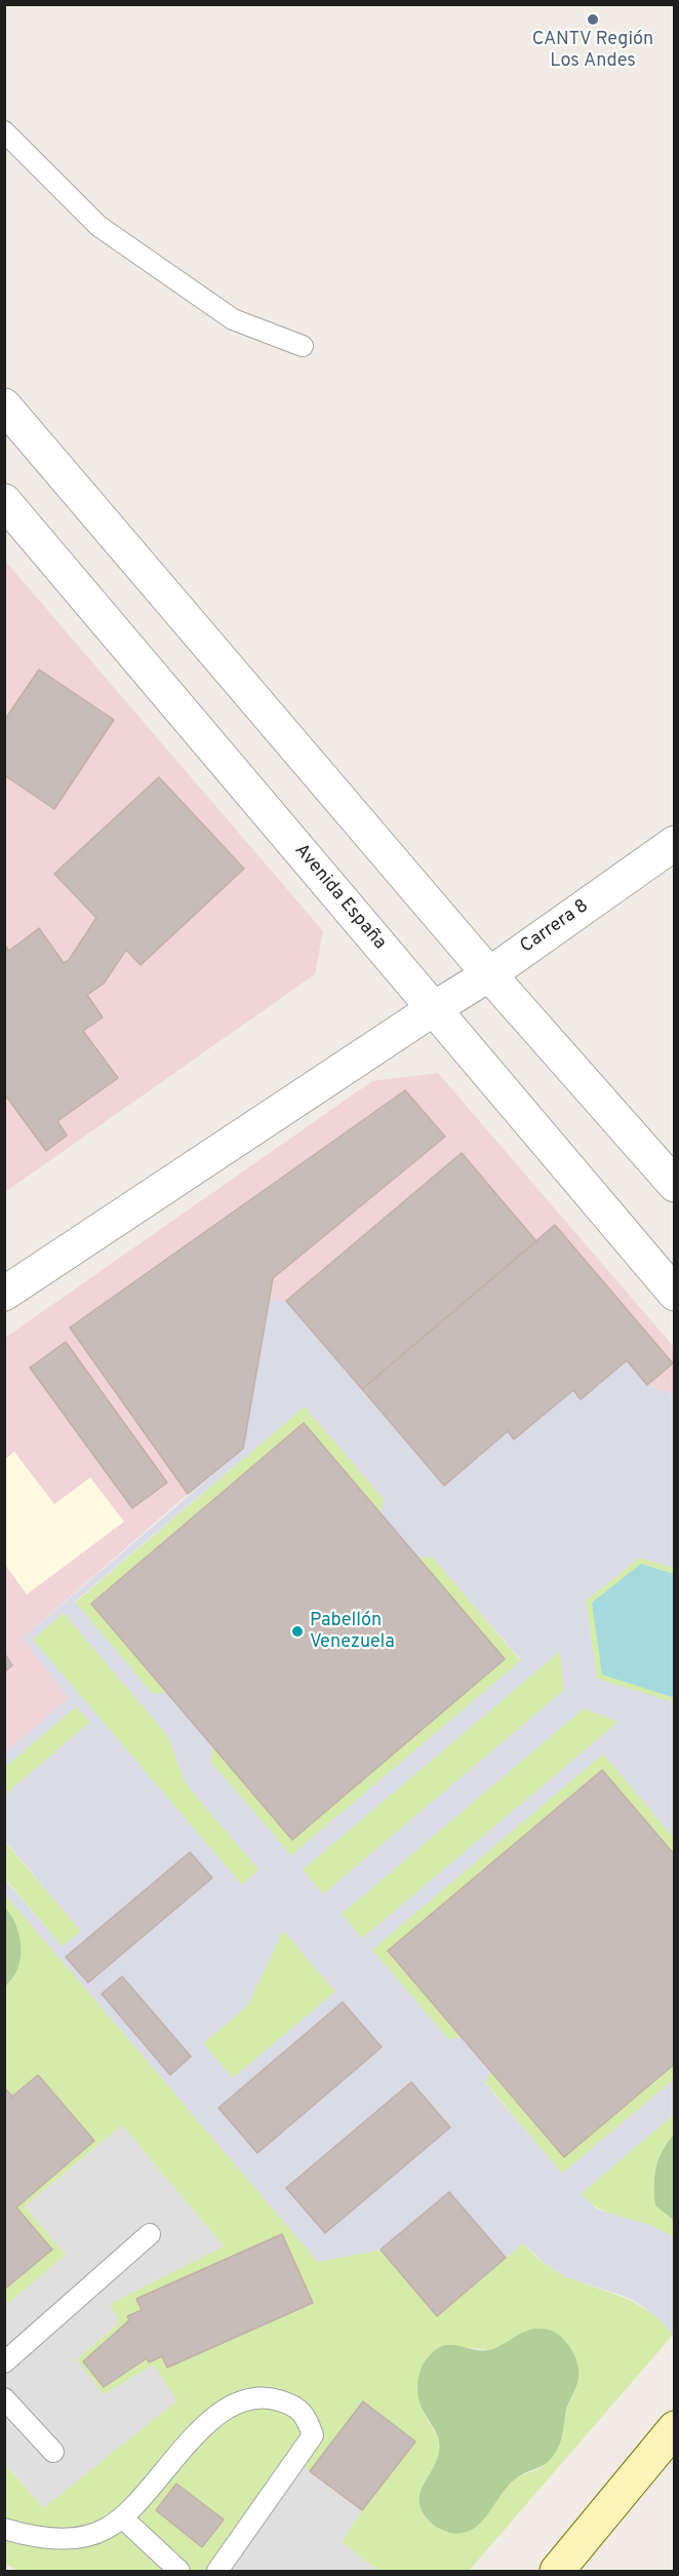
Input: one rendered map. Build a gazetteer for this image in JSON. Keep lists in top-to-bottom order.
{
  "streets": {
    "street": ["Avenida España", "Carrera 8"]
  },
  "crossings": [
    ["Avenida España", "Carrera 8"]
  ],
  "places": ["CANTV Región Los Andes", "Pabellón Venezuela"]
}
